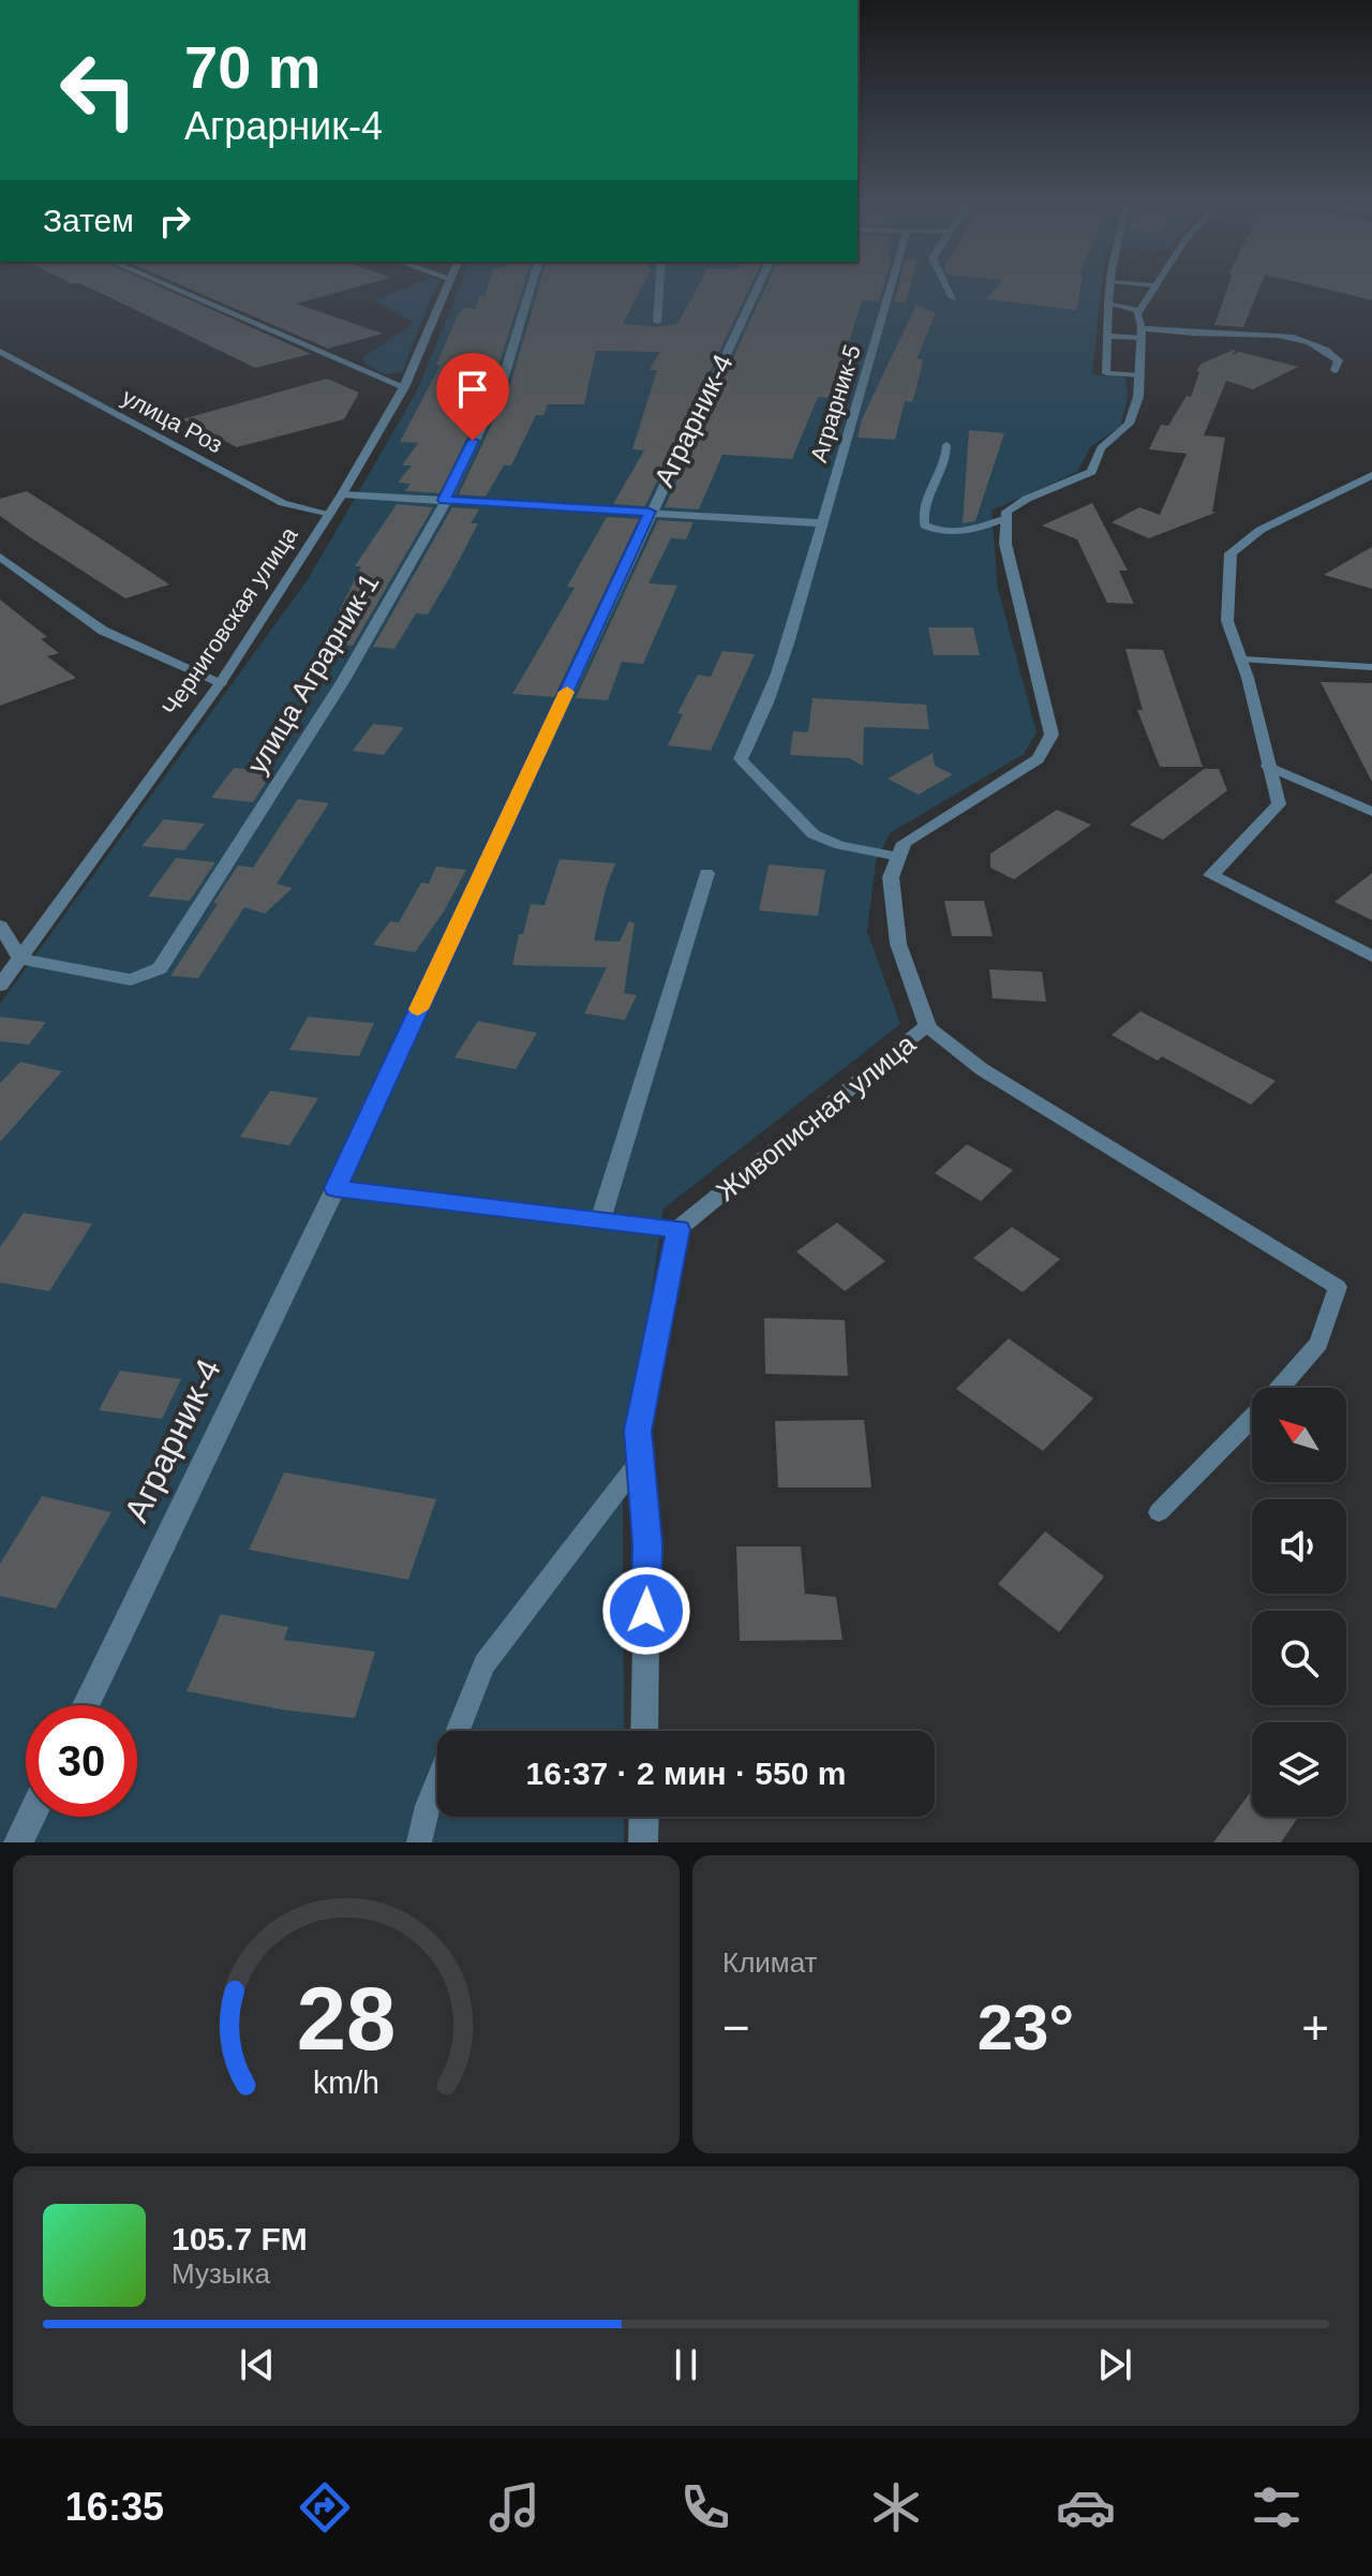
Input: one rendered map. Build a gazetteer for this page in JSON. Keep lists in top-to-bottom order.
{
  "streets": {
    "street": [
      "Аграрник-5",
      "улица Роз",
      "Аграрник-4",
      "Черниговская улица",
      "улица Аграрник-1",
      "Живописная улица"
    ]
  },
  "crossings": [
    ["улица Роз", "Черниговская улица"],
    ["Черниговская улица", "улица Аграрник-1"]
  ],
  "north": "top left",
  "page": {
    "turn": ["70 m", "Аграрник-4"],
    "then": "Затем",
    "limit": "30",
    "trip": "16:37 · 2 мин · 550 m",
    "tile": "Климат",
    "heat": ["−", "23°", "+"],
    "song": ["105.7 FM", "Музыка"],
    "tabs": "16:35",
    "gauge": ["28", "km/h"]
  }
}
